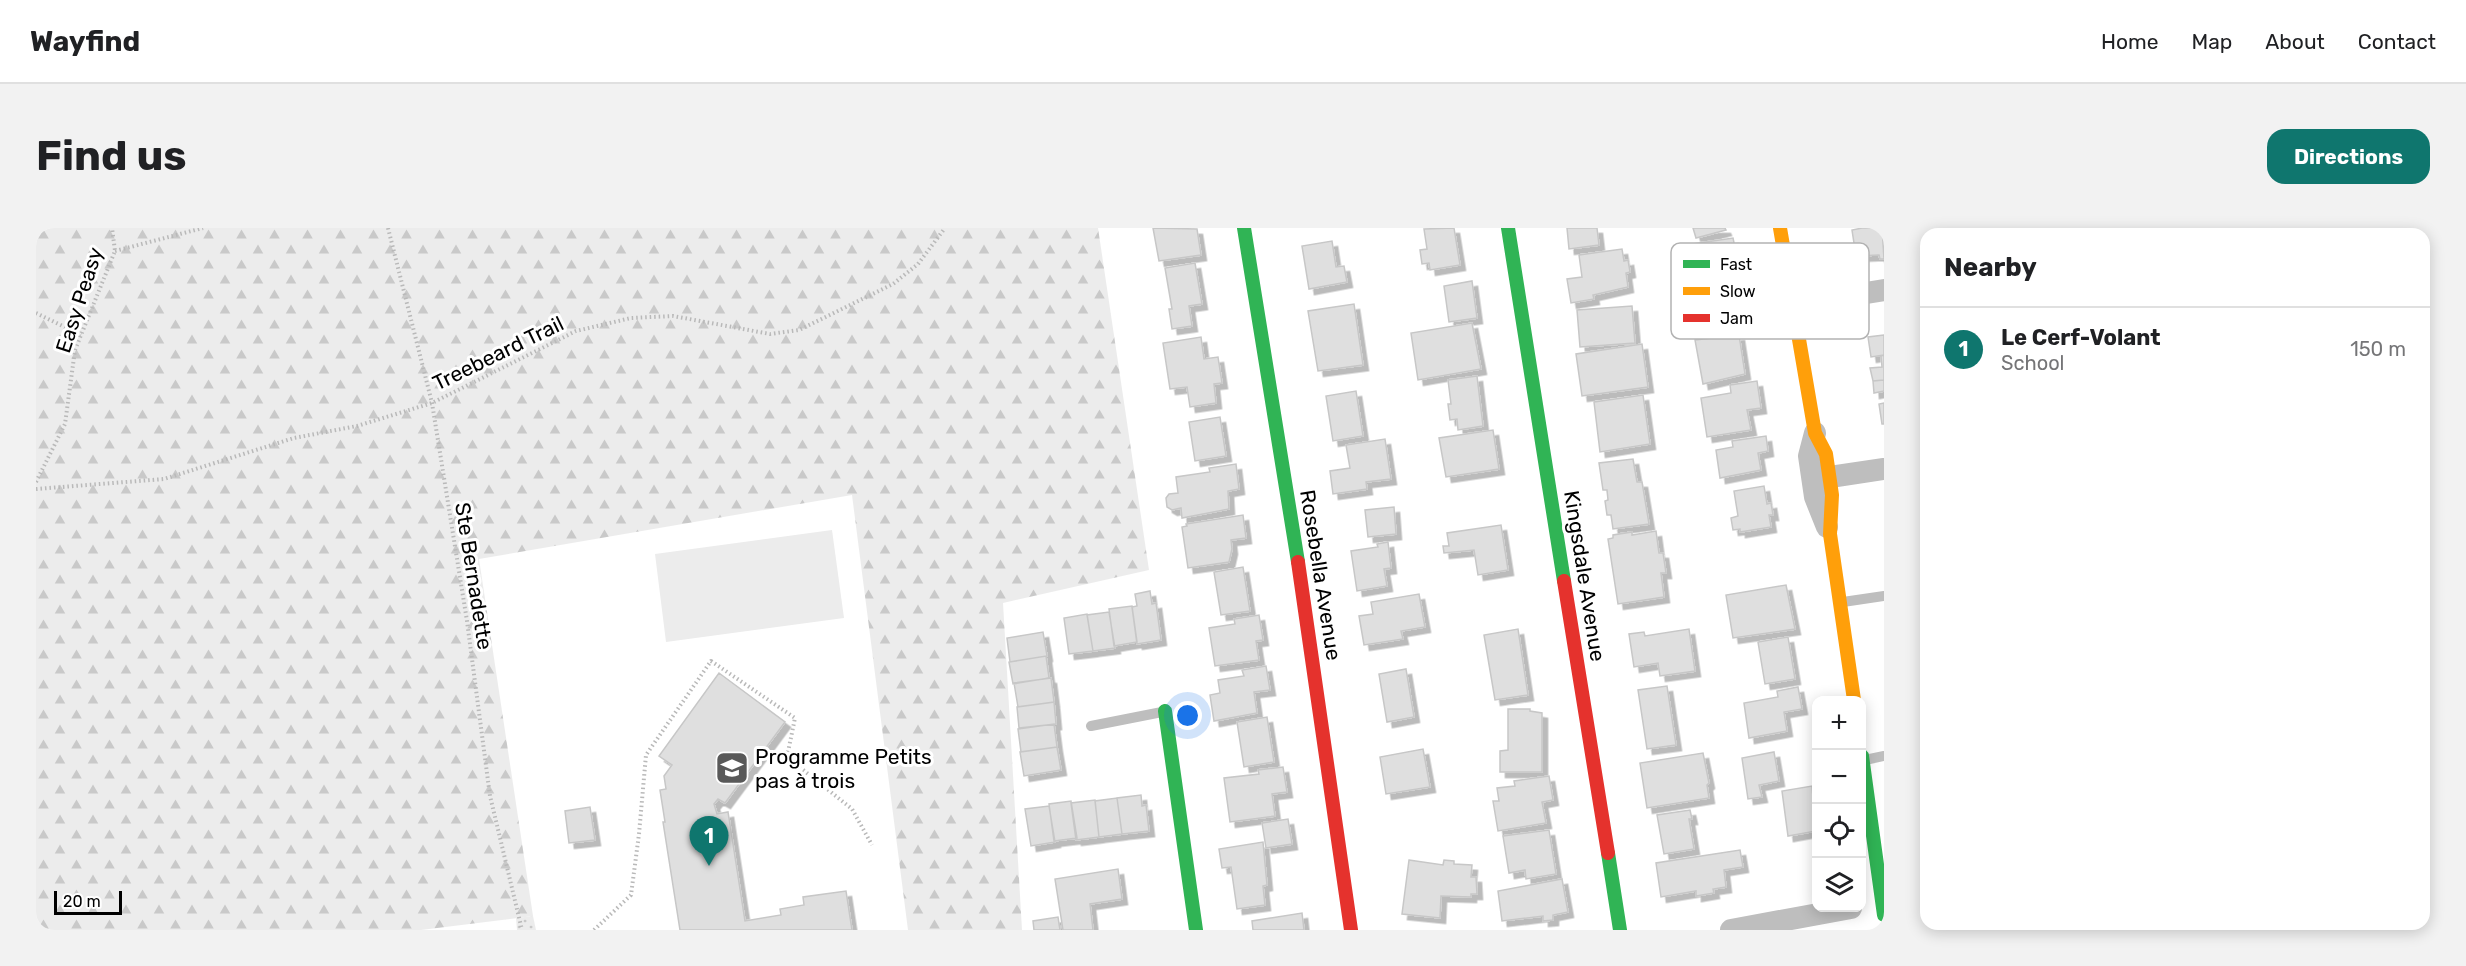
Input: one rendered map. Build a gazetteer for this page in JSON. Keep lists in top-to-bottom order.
{
  "streets": {
    "street": ["Rosebella Avenue", "Kingsdale Avenue"],
    "path": ["Easy Peasy", "Treebeard Trail", "Ste Bernadette"]
  },
  "crossings": [
    ["Treebeard Trail", "Ste Bernadette"]
  ],
  "places": {
    "school or university": ["Programme Petits pas à trois"]
  },
  "legend": ["Fast", "Slow", "Jam"],
  "scale_bar": "20 m",
  "page": {
    "header": "Wayfind",
    "nav": [
      "Home",
      "Map",
      "About",
      "Contact"
    ],
    "buttons": "Directions",
    "title": "Find us",
    "heading": "Nearby",
    "list": [
      {
        "mark": "1",
        "name": "Le Cerf-Volant",
        "note": "School",
        "value": "150 m"
      }
    ],
    "map_buttons": ["+", "−"],
    "pins": "1",
    "scale": "20 m"
  }
}
